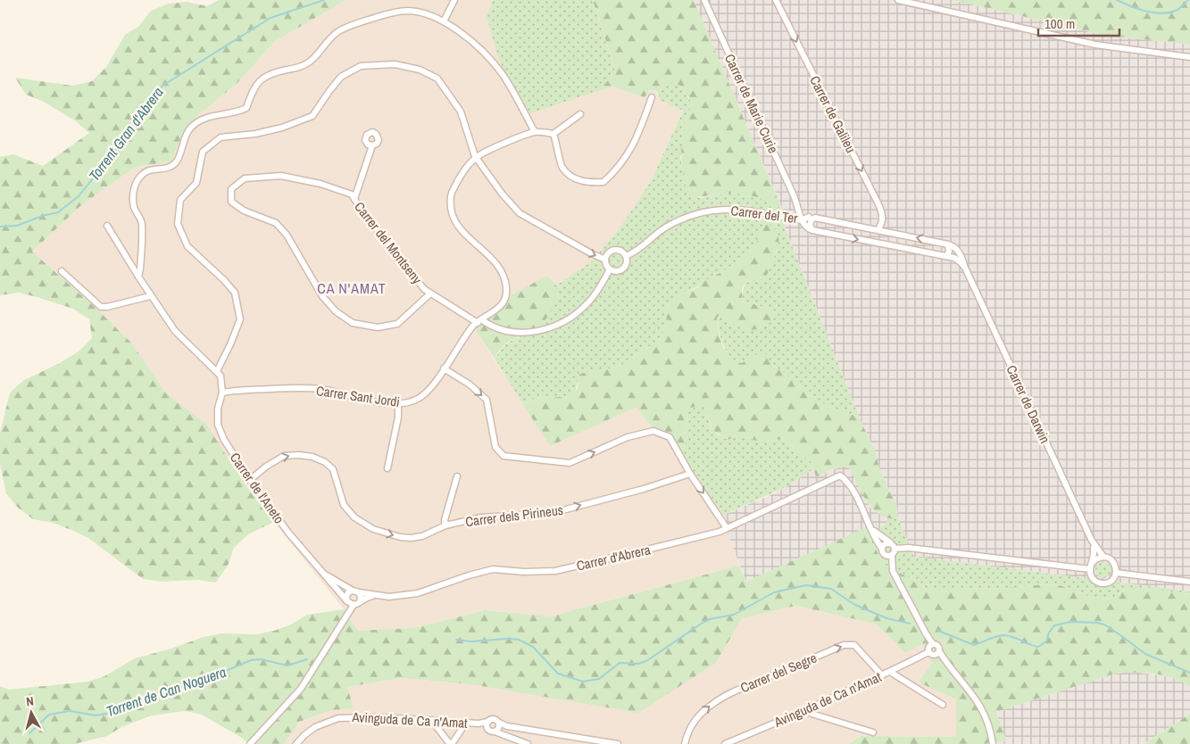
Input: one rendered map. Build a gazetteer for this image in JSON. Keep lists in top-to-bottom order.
{
  "streets": {
    "street": [
      "Carrer de Marie Curie",
      "Carrer de Galileu",
      "Carrer del Ter",
      "Carrer del Montseny",
      "Carrer Sant Jordi",
      "Carrer de Darwin",
      "Carrer de l'Aneto",
      "Carrer dels Pirineus",
      "Carrer d'Abrera",
      "Carrer del Segre",
      "Avinguda de Ca n'Amat"
    ]
  },
  "crossings": [
    ["Carrer de Marie Curie", "Carrer del Ter"],
    ["Carrer del Ter", "Carrer del Montseny"],
    ["Carrer del Montseny", "Carrer Sant Jordi"],
    ["Carrer Sant Jordi", "Carrer de l'Aneto"],
    ["Carrer de l'Aneto", "Carrer dels Pirineus"],
    ["Carrer de l'Aneto", "Carrer d'Abrera"],
    ["Carrer del Segre", "Avinguda de Ca n'Amat"]
  ],
  "one_way": ["Carrer de Galileu", "Carrer dels Pirineus", "Carrer del Segre"],
  "districts": ["CA N'AMAT"],
  "water": ["Torrent Gran d'Abrera", "Torrent de Can Noguera"],
  "scale_bar": "100 m",
  "north": "top"
}
